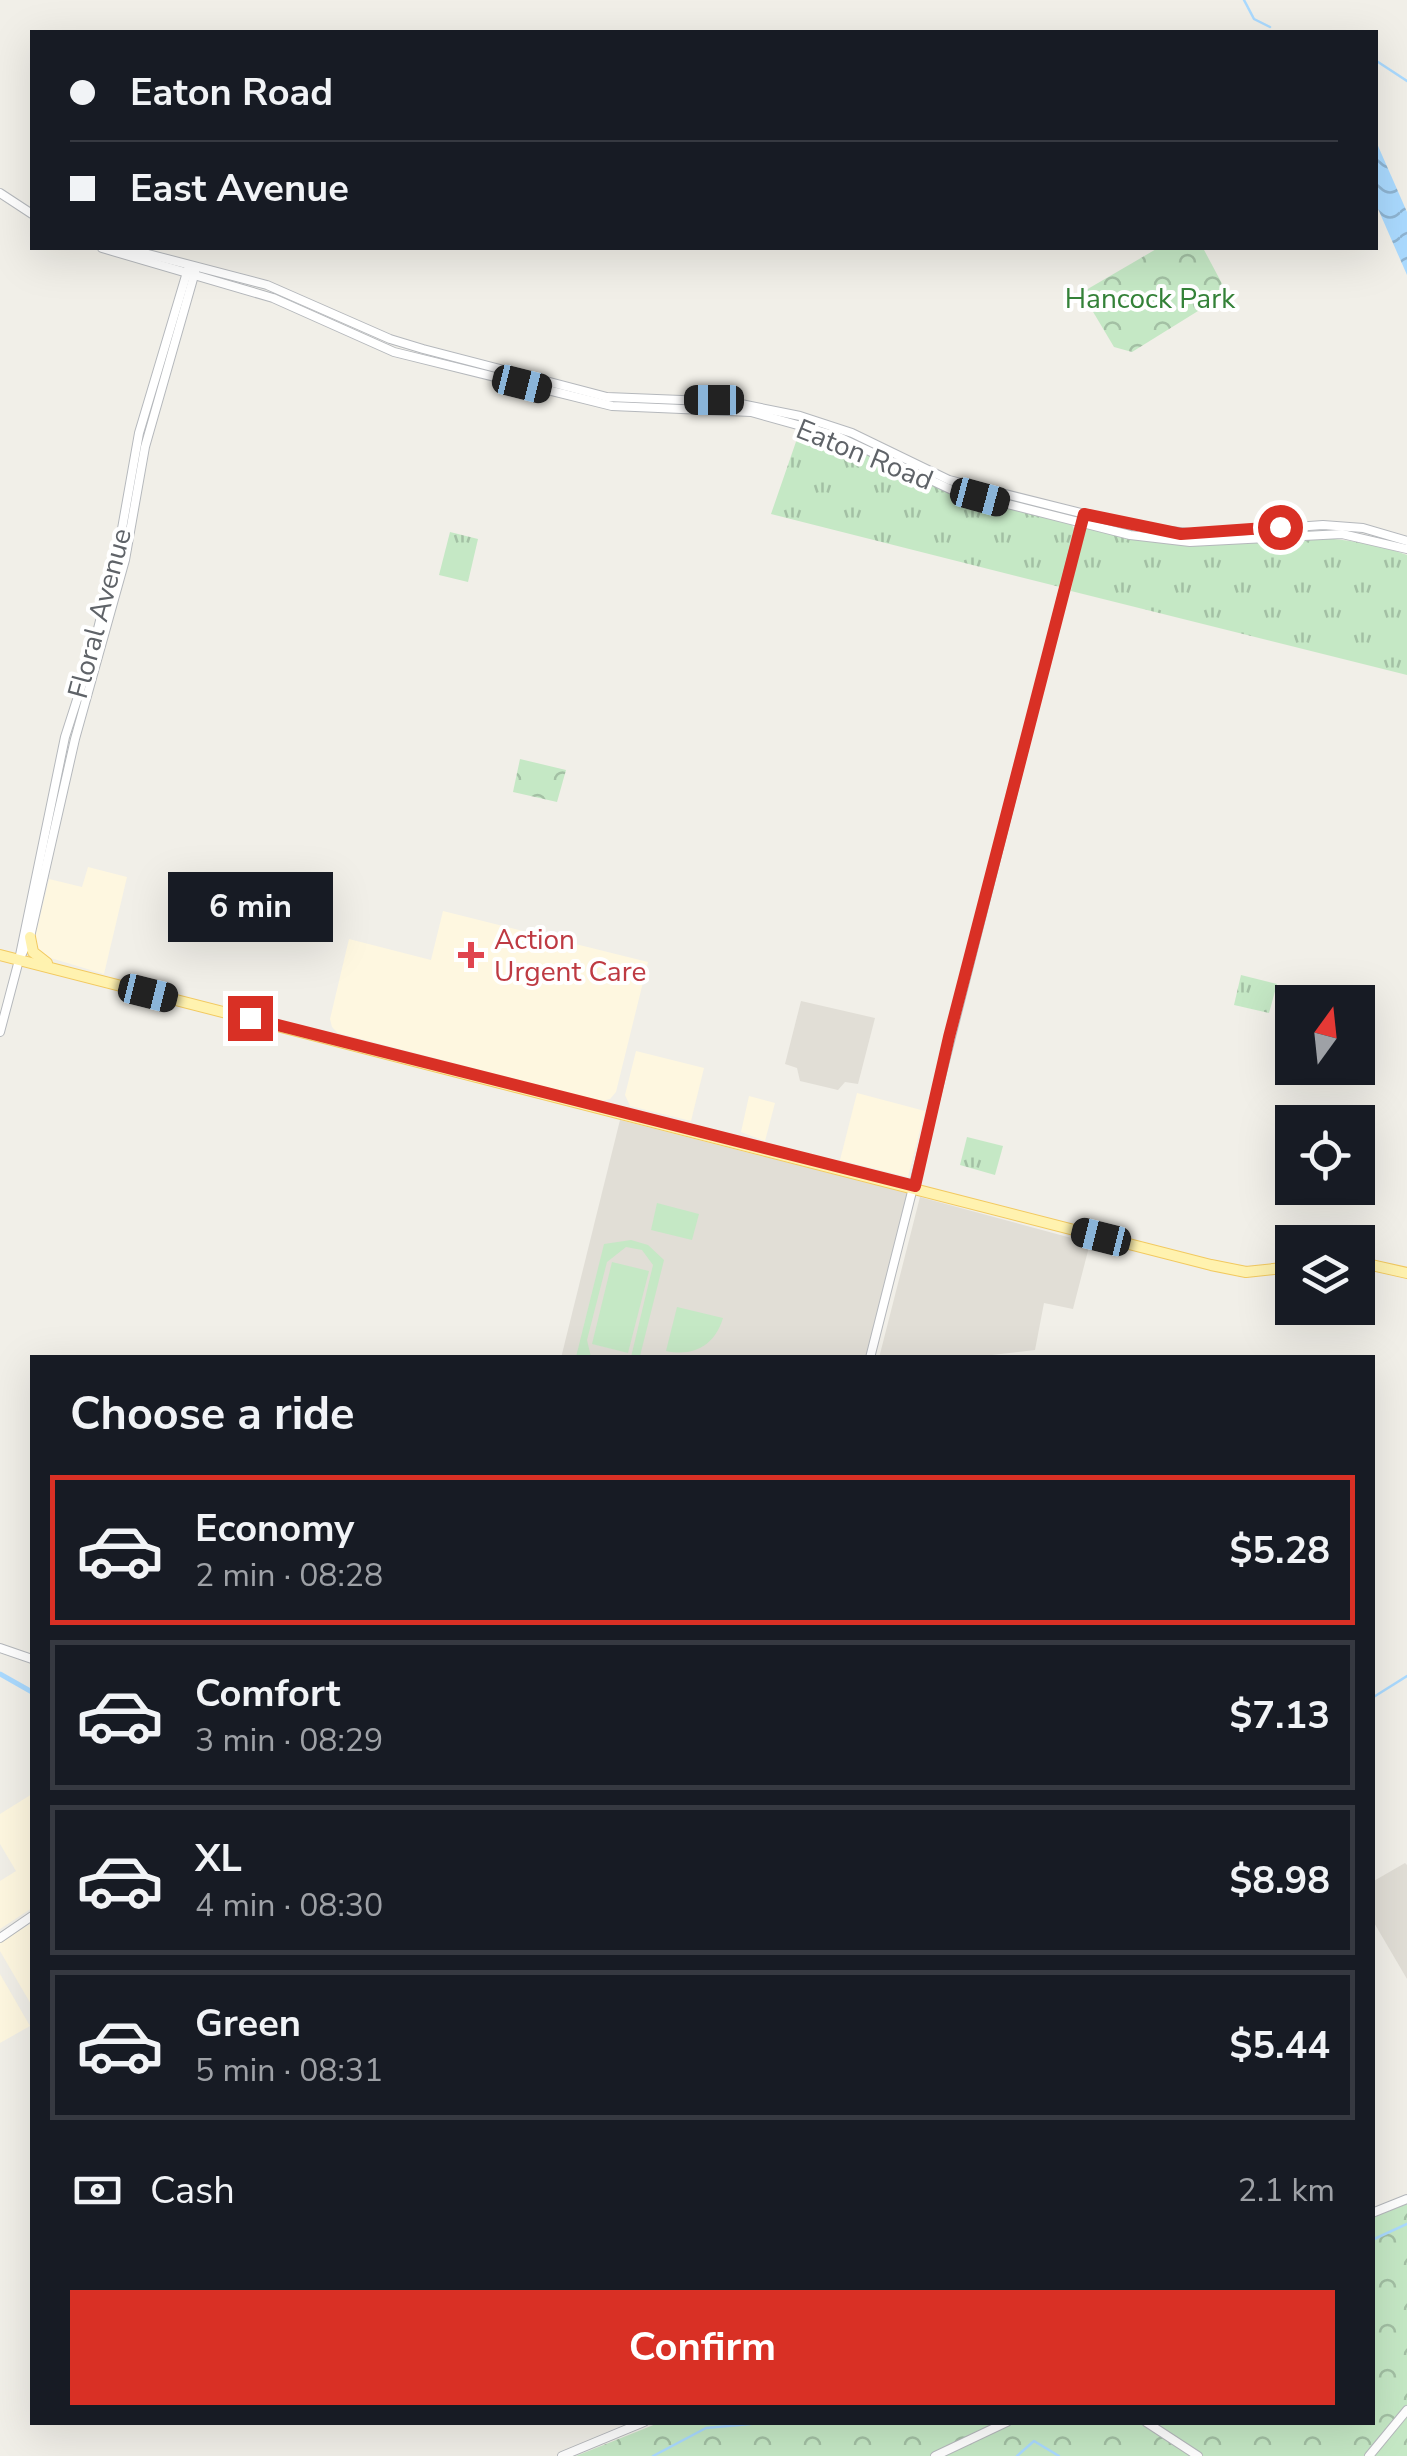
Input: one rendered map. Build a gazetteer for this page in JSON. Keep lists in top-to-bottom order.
{
  "streets": {
    "street": ["Eaton Road", "Floral Avenue"]
  },
  "crossings": [
    ["Eaton Road", "Floral Avenue"]
  ],
  "parks": ["Hancock Park"],
  "places": {
    "health": ["Action Urgent Care"]
  },
  "north": "top",
  "page": {
    "banner": ["Eaton Road", "East Avenue"],
    "bubble": "6 min",
    "heading": "Choose a ride",
    "list": [
      {
        "name": "Economy",
        "note": "2 min · 08:28",
        "value": "$5.28"
      },
      {
        "name": "Comfort",
        "note": "3 min · 08:29",
        "value": "$7.13"
      },
      {
        "name": "XL",
        "note": "4 min · 08:30",
        "value": "$8.98"
      },
      {
        "name": "Green",
        "note": "5 min · 08:31",
        "value": "$5.44"
      }
    ],
    "pay": ["Cash", "2.1 km"],
    "buttons": "Confirm"
  }
}
